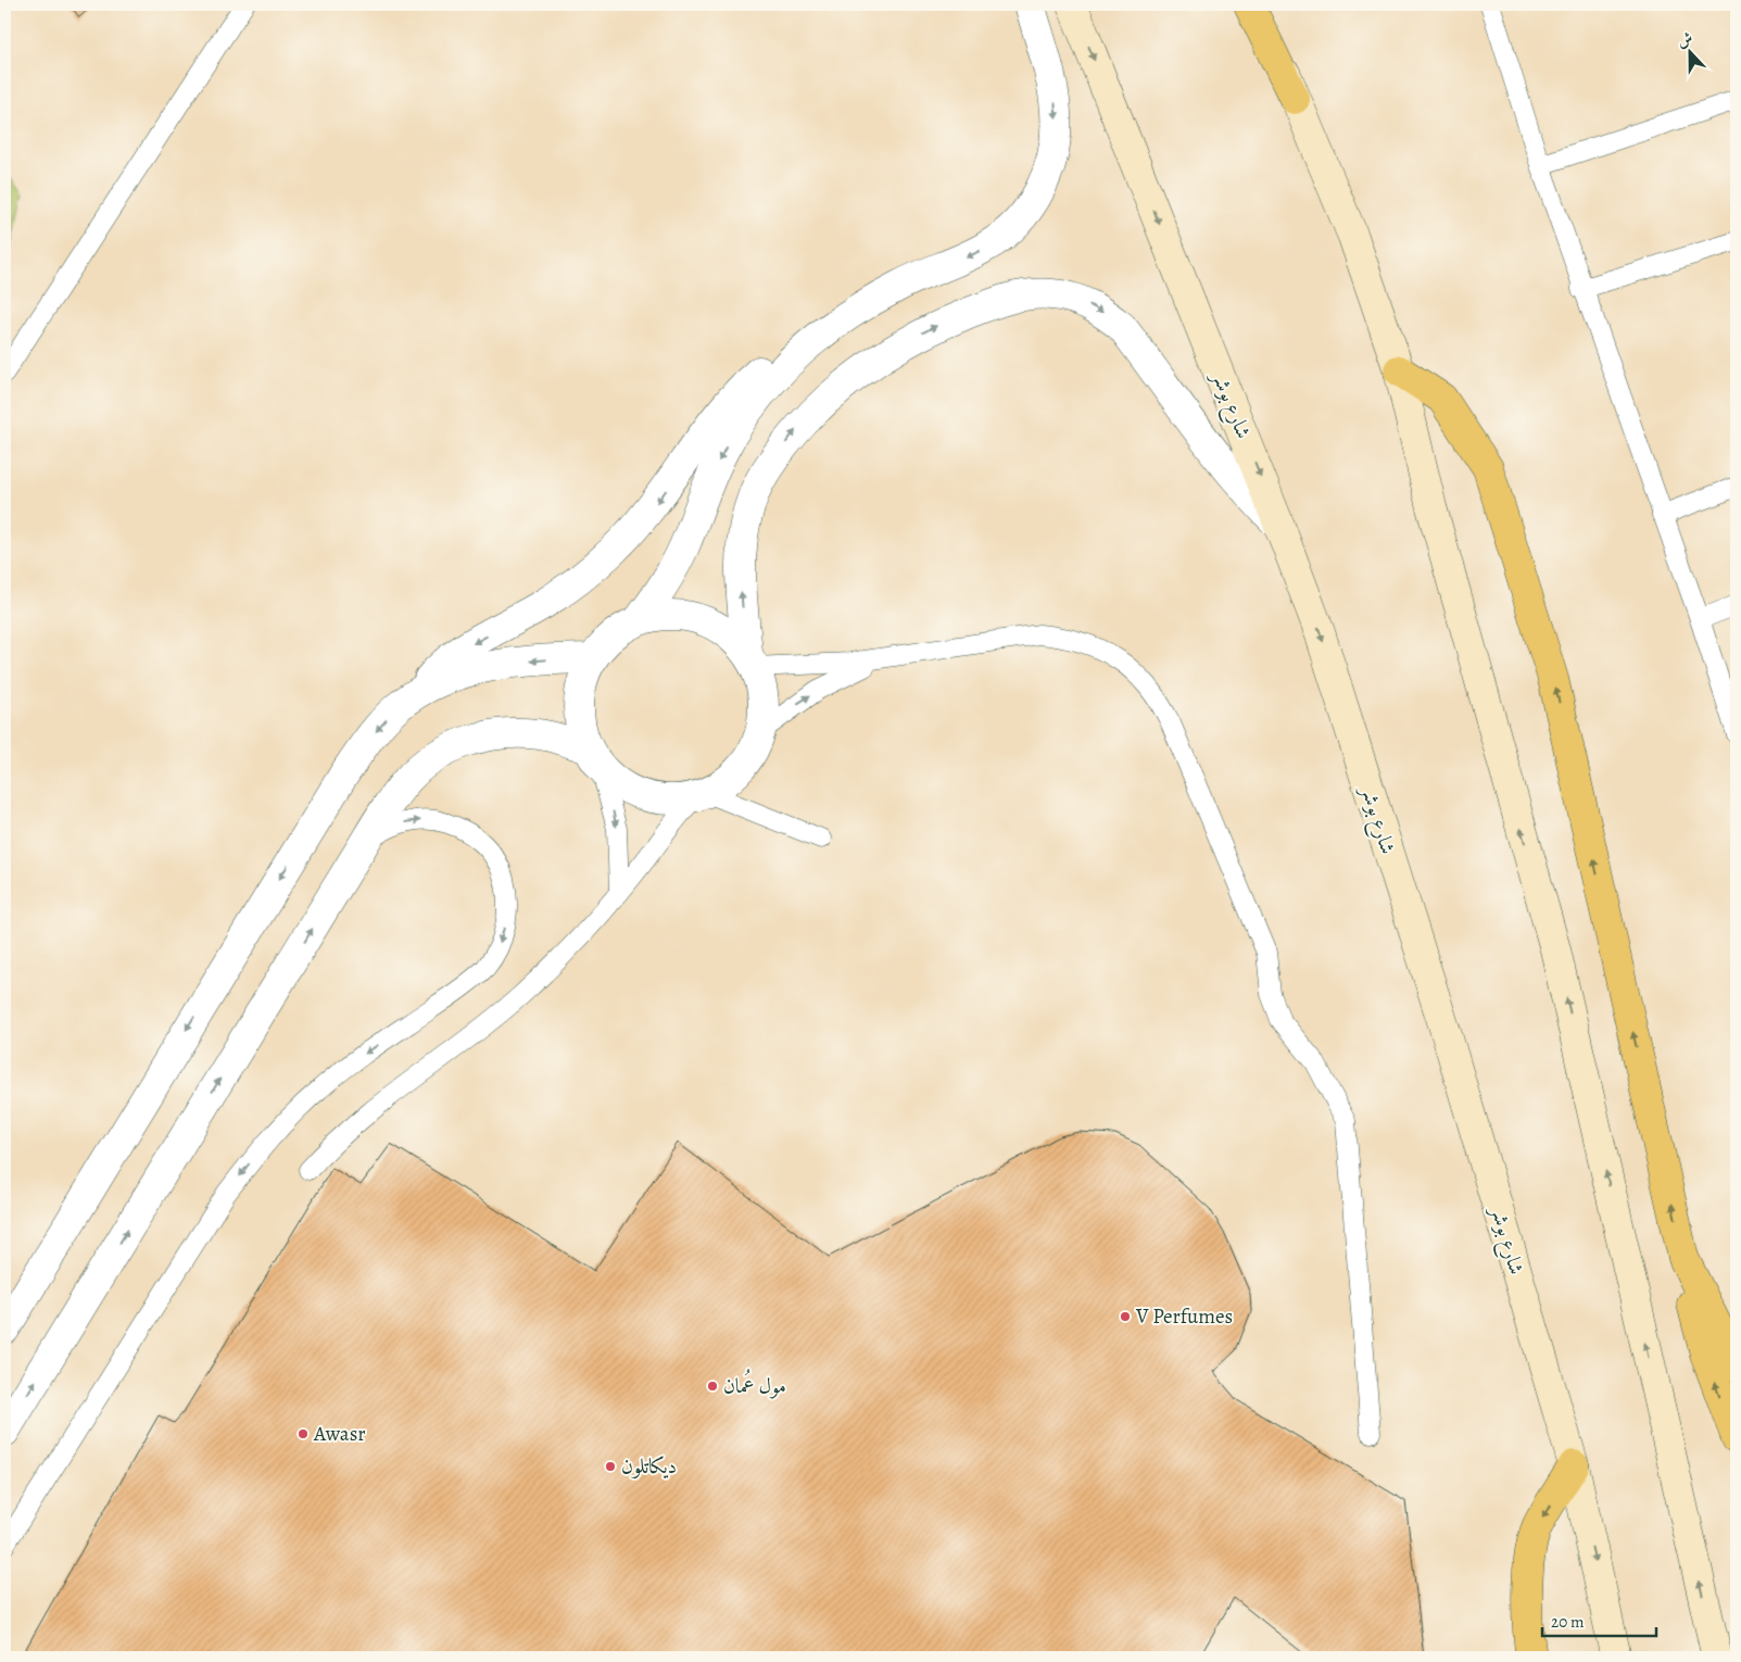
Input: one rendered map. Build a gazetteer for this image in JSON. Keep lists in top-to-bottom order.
{
  "streets": {
    "main road": ["شارع بوشر"]
  },
  "places": [
    "V Perfumes",
    "مول عُمان",
    "Awasr",
    "ديكاتلون"
  ],
  "scale_bar": "20 m",
  "north": "top"
}
